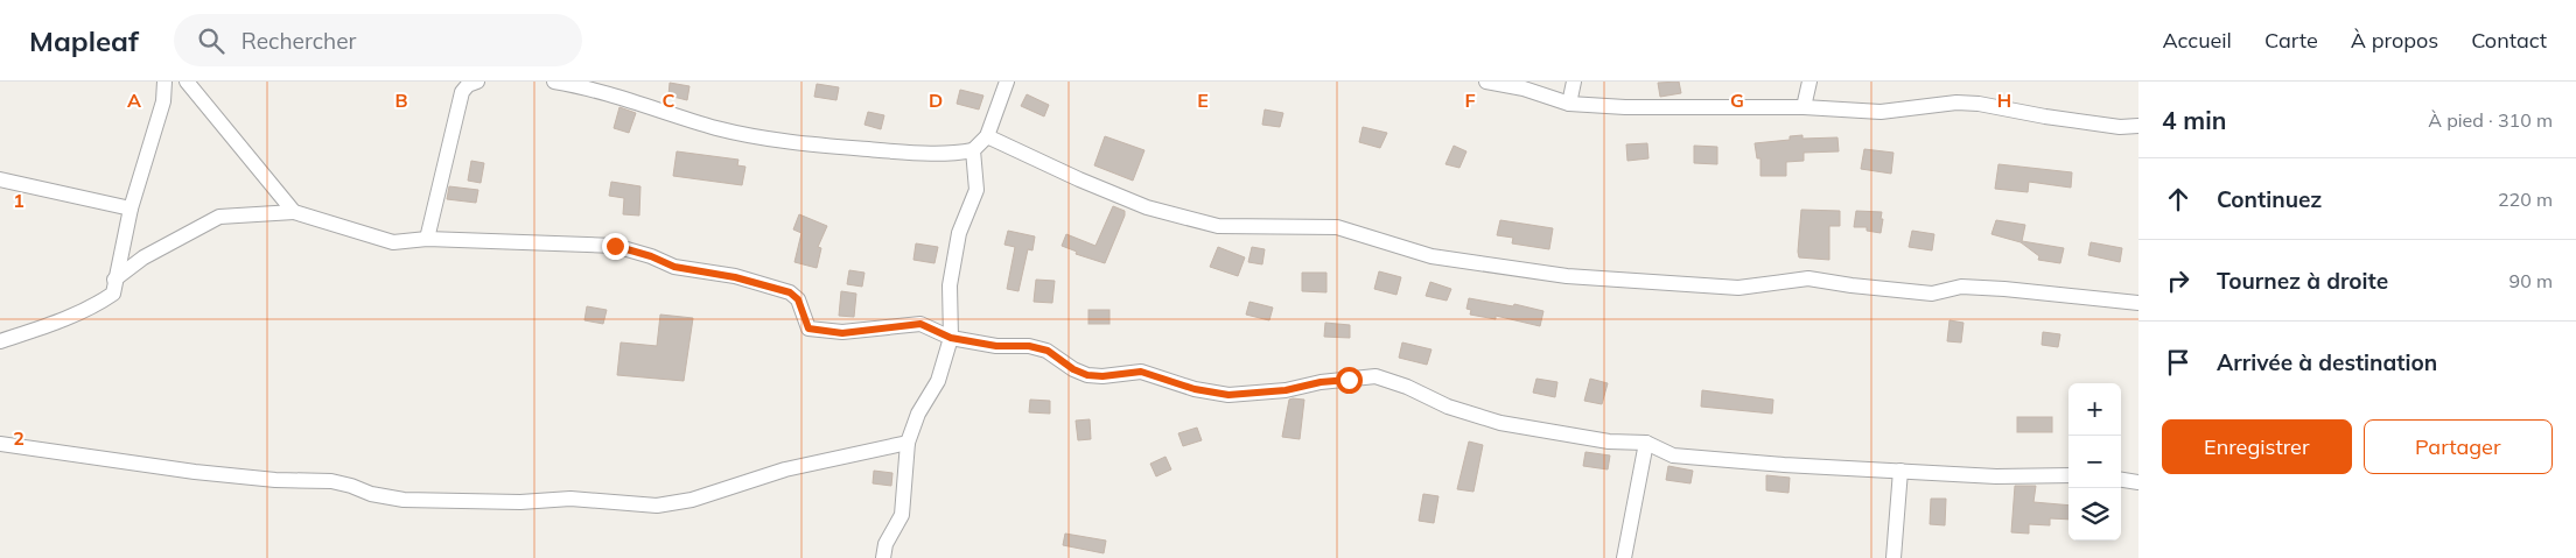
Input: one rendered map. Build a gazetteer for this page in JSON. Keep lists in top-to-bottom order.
{
  "page": {
    "header": "Mapleaf",
    "search": "Rechercher",
    "nav": [
      "Accueil",
      "Carte",
      "À propos",
      "Contact"
    ],
    "heading": ["4 min", "À pied · 310 m"],
    "list": [
      ["Continuez", "220 m"],
      ["Tournez à droite", "90 m"],
      "Arrivée à destination"
    ],
    "map_buttons": ["+", "−"],
    "buttons": ["Enregistrer", "Partager"]
  },
  "grid": {
    "columns": [
      "A",
      "B",
      "C",
      "D",
      "E",
      "F",
      "G",
      "H"
    ],
    "rows": ["1", "2"]
  }
}
